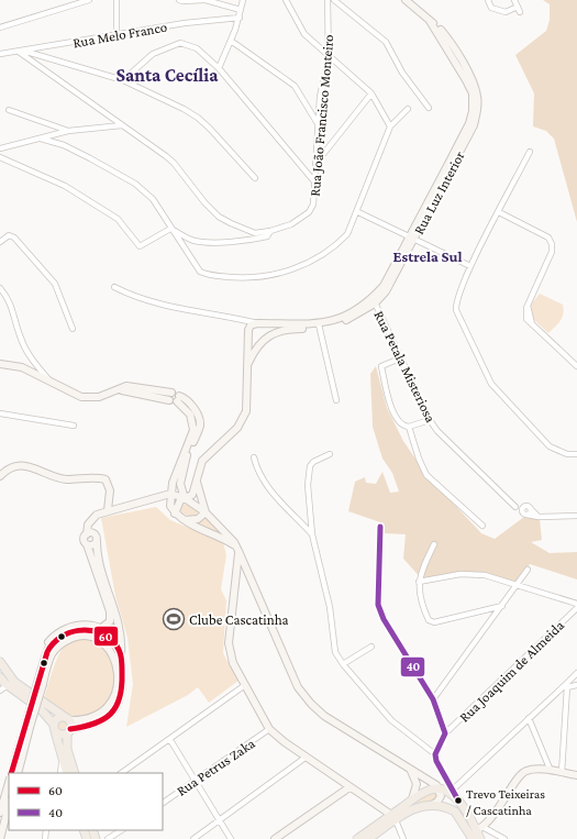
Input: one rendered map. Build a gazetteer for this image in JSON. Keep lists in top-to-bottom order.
{
  "streets": {
    "street": [
      "Rua Melo Franco",
      "Rua João Francisco Monteiro",
      "Rua Luz Interior",
      "Rua Petala Misteriosa",
      "Rua Joaquim de Almeida",
      "Rua Petrus Zaka"
    ]
  },
  "crossings": [
    ["Rua Melo Franco", "Rua João Francisco Monteiro"],
    ["Rua Luz Interior", "Rua Petala Misteriosa"]
  ],
  "districts": ["Santa Cecília", "Estrela Sul"],
  "places": {
    "sports": ["Clube Cascatinha"],
    "other": ["Trevo Teixeiras / Cascatinha"]
  },
  "lines": ["transit line 40", "transit line 60"],
  "legend": ["60", "40"]
}
